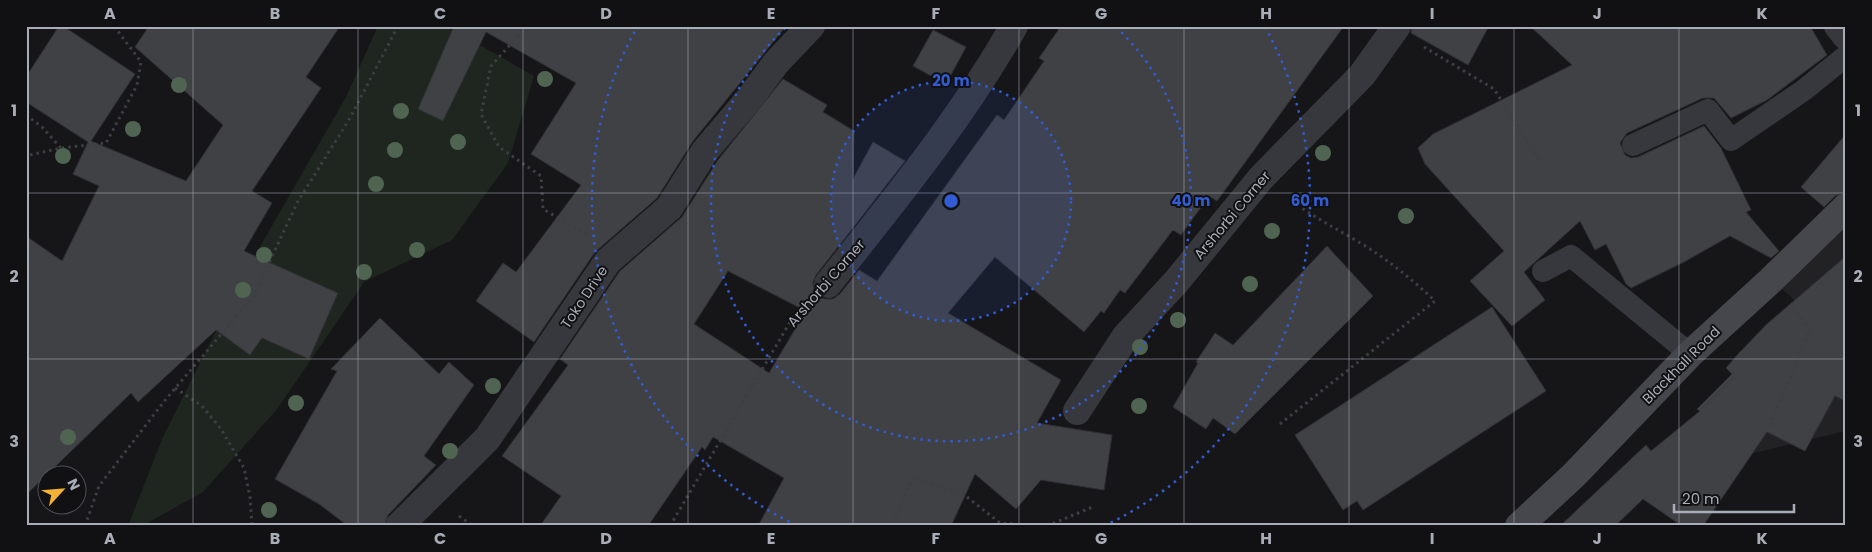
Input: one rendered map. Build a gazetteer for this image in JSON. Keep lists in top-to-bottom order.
{
  "streets": {
    "main road": ["Blackhall Road"],
    "street": ["Arshorbi Corner", "Toko Drive"]
  },
  "scale_bar": "20 m",
  "north": "top right",
  "grid": {
    "columns": [
      "A",
      "B",
      "C",
      "D",
      "E",
      "F",
      "G",
      "H",
      "I",
      "J",
      "K"
    ],
    "rows": ["1", "2", "3"]
  },
  "rings": ["20 m", "40 m", "60 m"]
}
